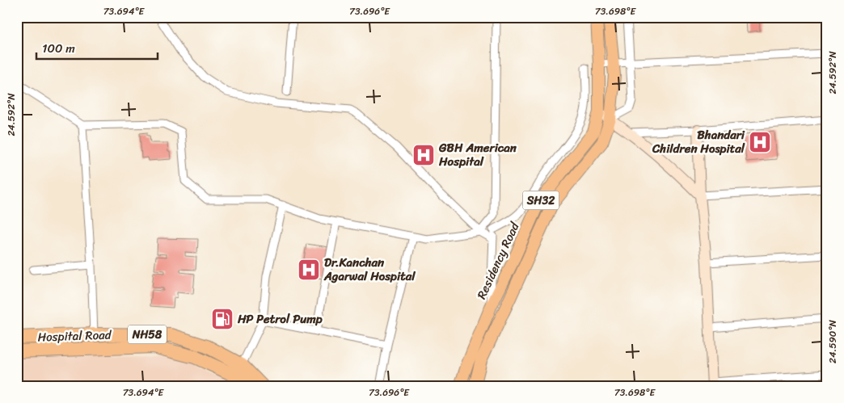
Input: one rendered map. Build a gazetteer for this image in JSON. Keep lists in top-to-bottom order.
{
  "streets": {
    "highway": ["NH58", "Hospital Road"],
    "main road": ["SH32", "Residency Road"]
  },
  "crossings": [
    ["NH58", "Hospital Road"]
  ],
  "places": {
    "hospital": ["Bhandari Children Hospital", "GBH American Hospital", "Dr.Kanchan Agarwal Hospital"],
    "fuel station": ["HP Petrol Pump"]
  },
  "scale_bar": "100 m",
  "coordinates": [
    "73.694°E",
    "73.696°E",
    "73.698°E",
    "24.592°N",
    "24.590°N"
  ]
}
